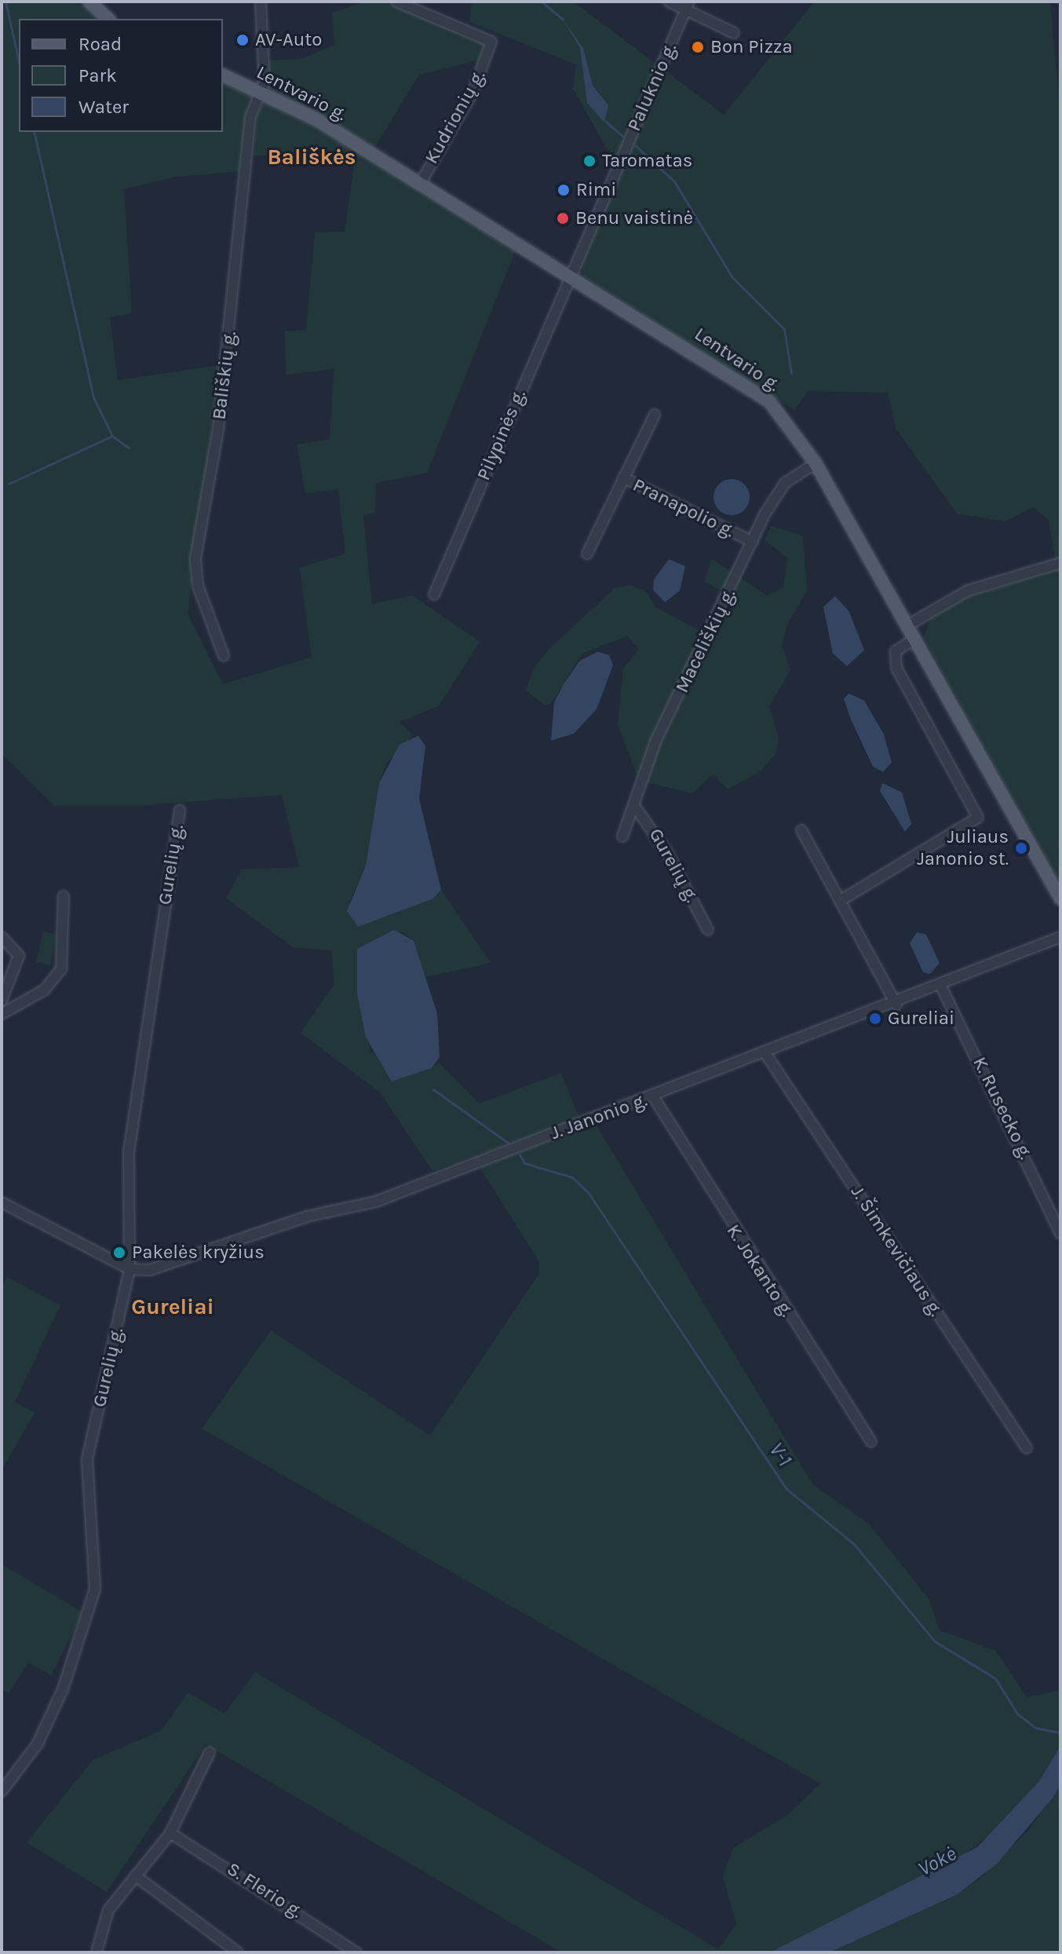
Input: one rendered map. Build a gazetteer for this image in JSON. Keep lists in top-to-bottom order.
{
  "streets": {
    "main road": ["Lentvario g."],
    "street": [
      "Paluknio g.",
      "Kudrionių g.",
      "Bališkių g.",
      "Pilypinės g.",
      "Pranapolio g.",
      "Maceliškių g.",
      "Gurelių g.",
      "K. Rusecko g.",
      "J. Janonio g.",
      "J. Šimkevičiaus g.",
      "K. Jokanto g.",
      "S. Flerio g."
    ]
  },
  "crossings": [
    ["Paluknio g.", "Lentvario g."],
    ["Paluknio g.", "Pilypinės g."],
    ["Lentvario g.", "Kudrionių g."],
    ["Lentvario g.", "Bališkių g."],
    ["Lentvario g.", "Pilypinės g."],
    ["Lentvario g.", "Maceliškių g."],
    ["Pranapolio g.", "Maceliškių g."],
    ["Maceliškių g.", "Gurelių g."],
    ["Gurelių g.", "J. Janonio g."],
    ["K. Rusecko g.", "J. Janonio g."],
    ["J. Janonio g.", "J. Šimkevičiaus g."],
    ["J. Janonio g.", "K. Jokanto g."]
  ],
  "districts": ["Bališkės", "Gureliai"],
  "water": ["V-1", "Vokė"],
  "places": [
    "AV-Auto",
    "Bon Pizza",
    "Taromatas",
    "Rimi",
    "Benu vaistinė",
    "Juliaus Janonio st.",
    "Gureliai",
    "Pakelės kryžius"
  ],
  "legend": ["Road", "Park", "Water"]
}
